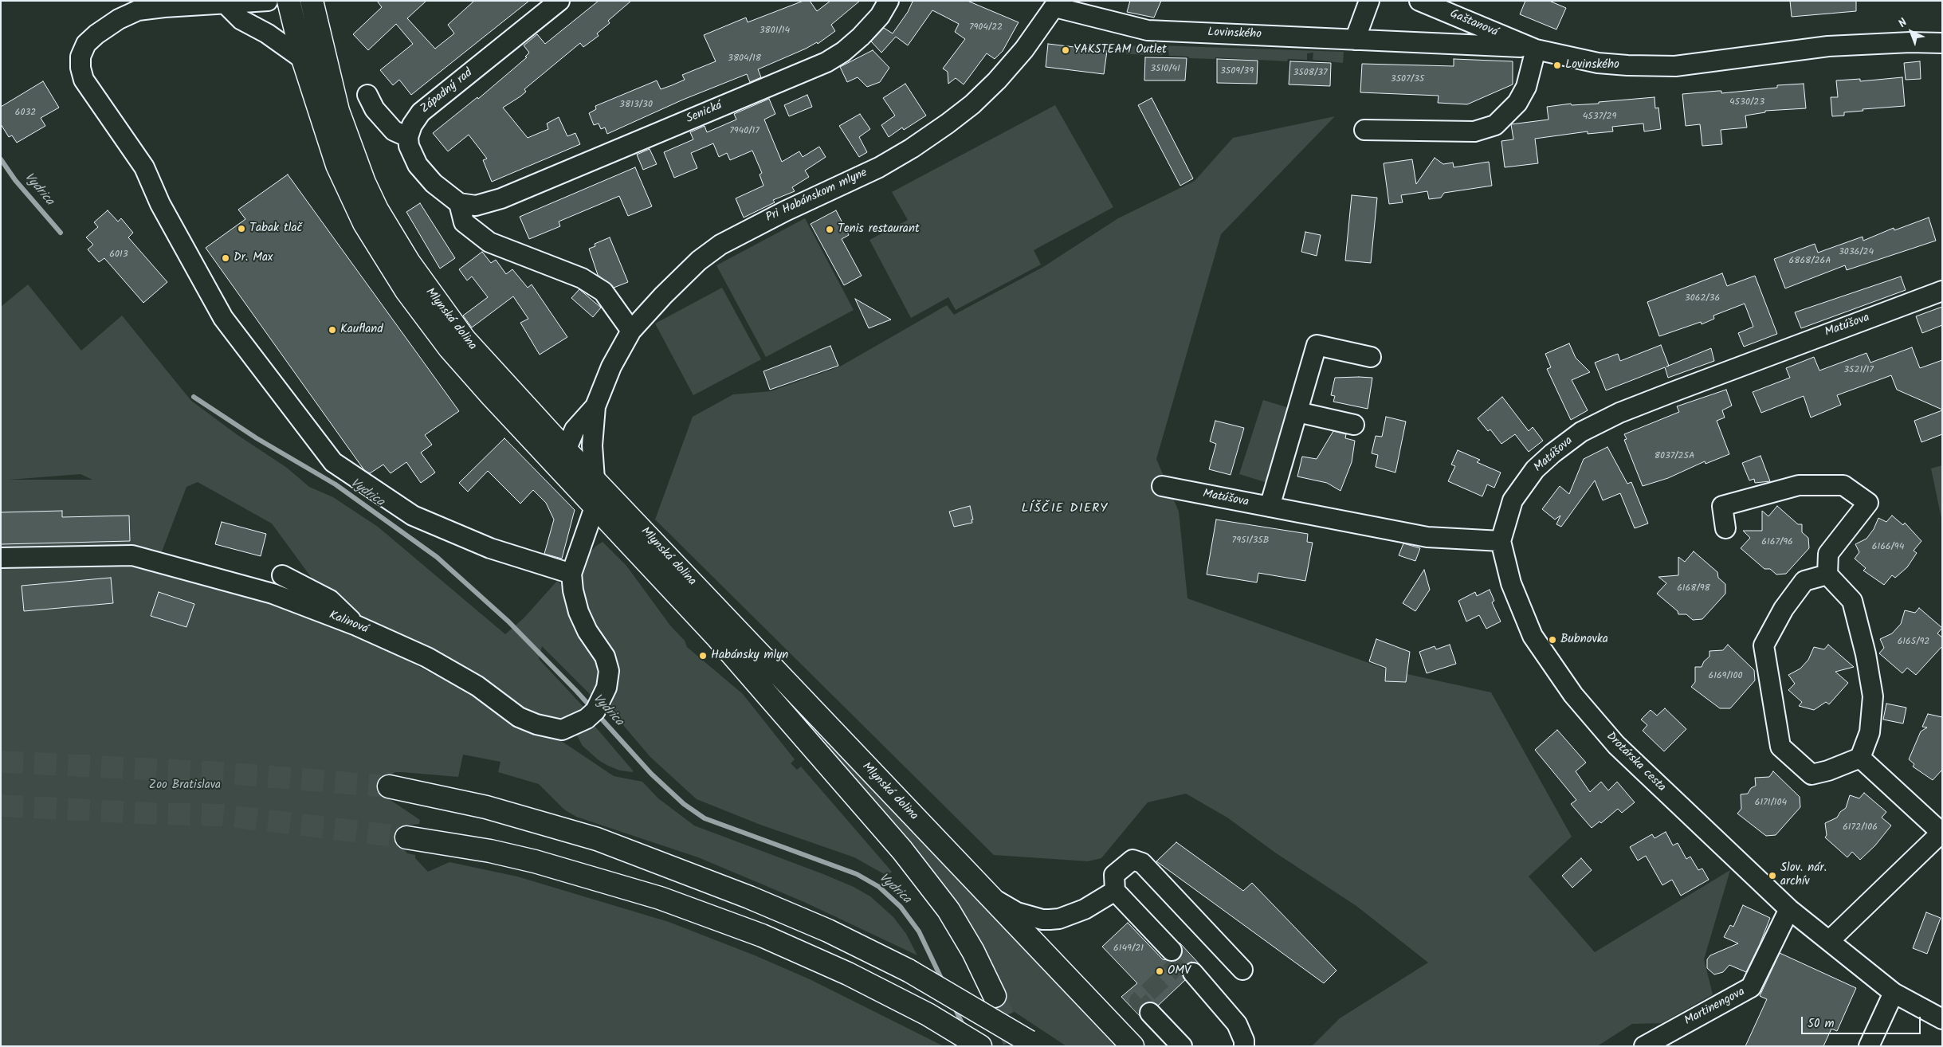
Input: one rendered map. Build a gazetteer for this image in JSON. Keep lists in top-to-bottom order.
{
  "streets": {
    "main road": ["Mlynská dolina"],
    "street": [
      "Gaštanová",
      "Lovinského",
      "Západný rad",
      "Senická",
      "Pri Habánskom mlyne",
      "Matúšova",
      "Kalinová",
      "Drotárska cesta",
      "Martinengova"
    ]
  },
  "crossings": [
    ["Gaštanová", "Lovinského"],
    ["Lovinského", "Pri Habánskom mlyne"],
    ["Pri Habánskom mlyne", "Mlynská dolina"],
    ["Matúšova", "Drotárska cesta"],
    ["Drotárska cesta", "Martinengova"]
  ],
  "districts": ["LÍŠČIE DIERY"],
  "water": ["Vydrica"],
  "parks": ["Zoo Bratislava"],
  "places": [
    "YAKSTEAM Outlet",
    "Lovinského",
    "Tabak tlač",
    "Tenis restaurant",
    "Dr. Max",
    "Kaufland",
    "Bubnovka",
    "Habánsky mlyn",
    "Slov. nár. archív",
    "OMV"
  ],
  "house_numbers": [
    "7904/22",
    "3801/14",
    "3804/18",
    "3510/41",
    "3509/39",
    "3508/37",
    "3507/35",
    "4530/23",
    "3813/30",
    "6032",
    "4537/29",
    "7940/17",
    "3036/24",
    "6013",
    "6868/26A",
    "3062/36",
    "3521/17",
    "8037/25A",
    "7951/35B",
    "6167/96",
    "6166/94",
    "6168/98",
    "6165/92",
    "6169/100",
    "6171/104",
    "6172/106",
    "6149/21"
  ],
  "scale_bar": "50 m",
  "north": "top left"
}
